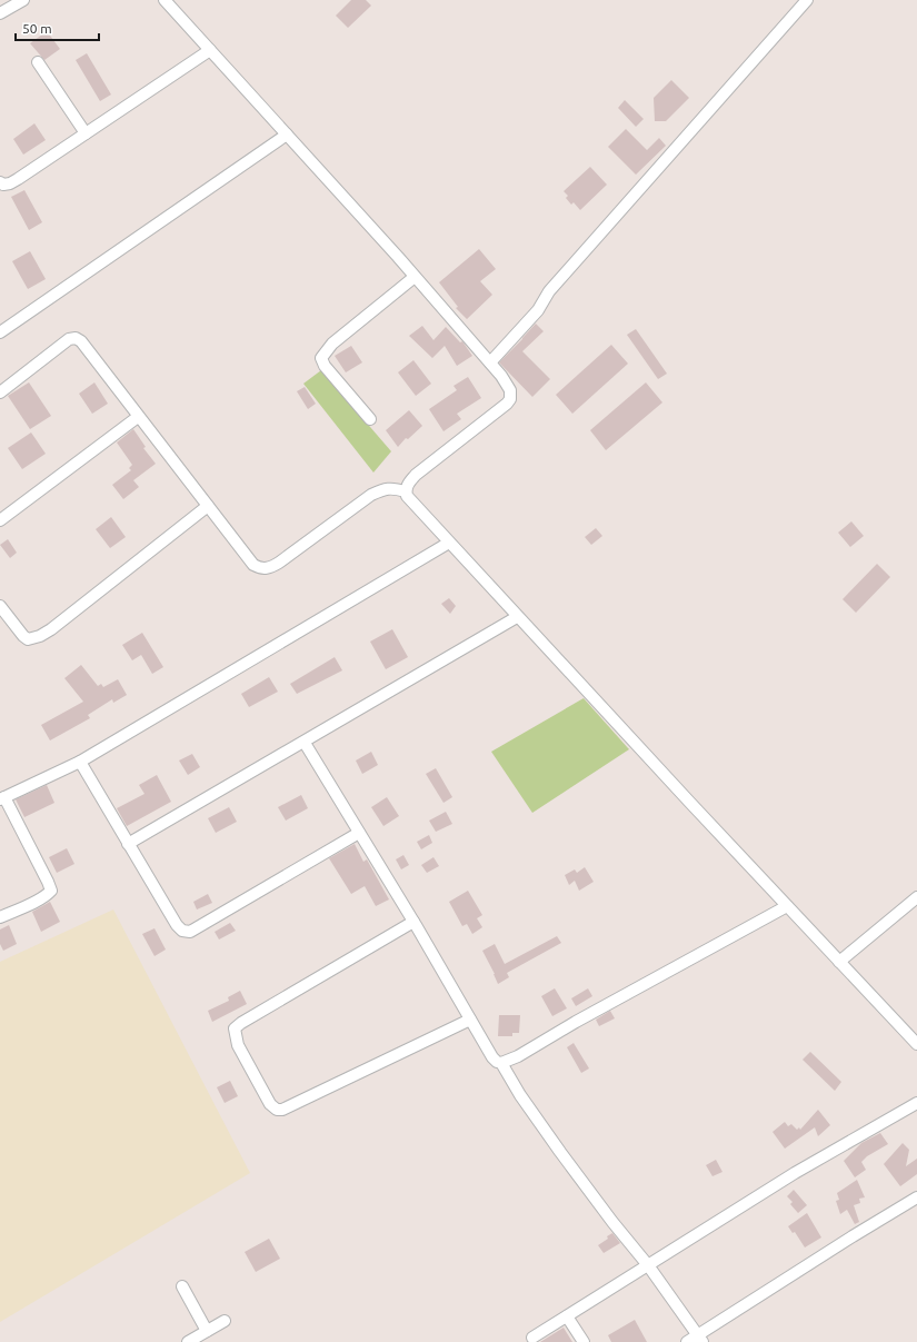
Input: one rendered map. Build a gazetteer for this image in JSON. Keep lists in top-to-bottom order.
{
  "scale_bar": "50 m"
}
